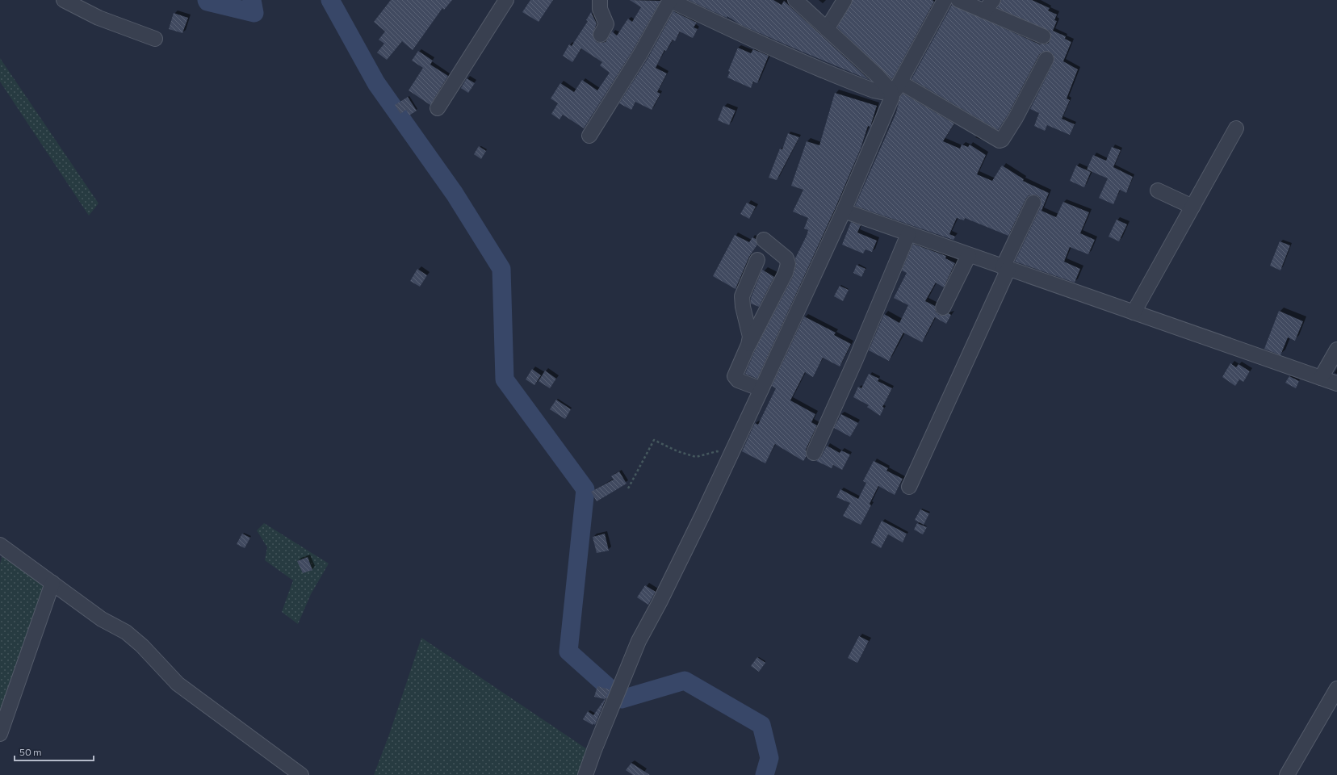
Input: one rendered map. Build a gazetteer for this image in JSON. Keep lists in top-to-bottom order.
{
  "scale_bar": "50 m"
}
